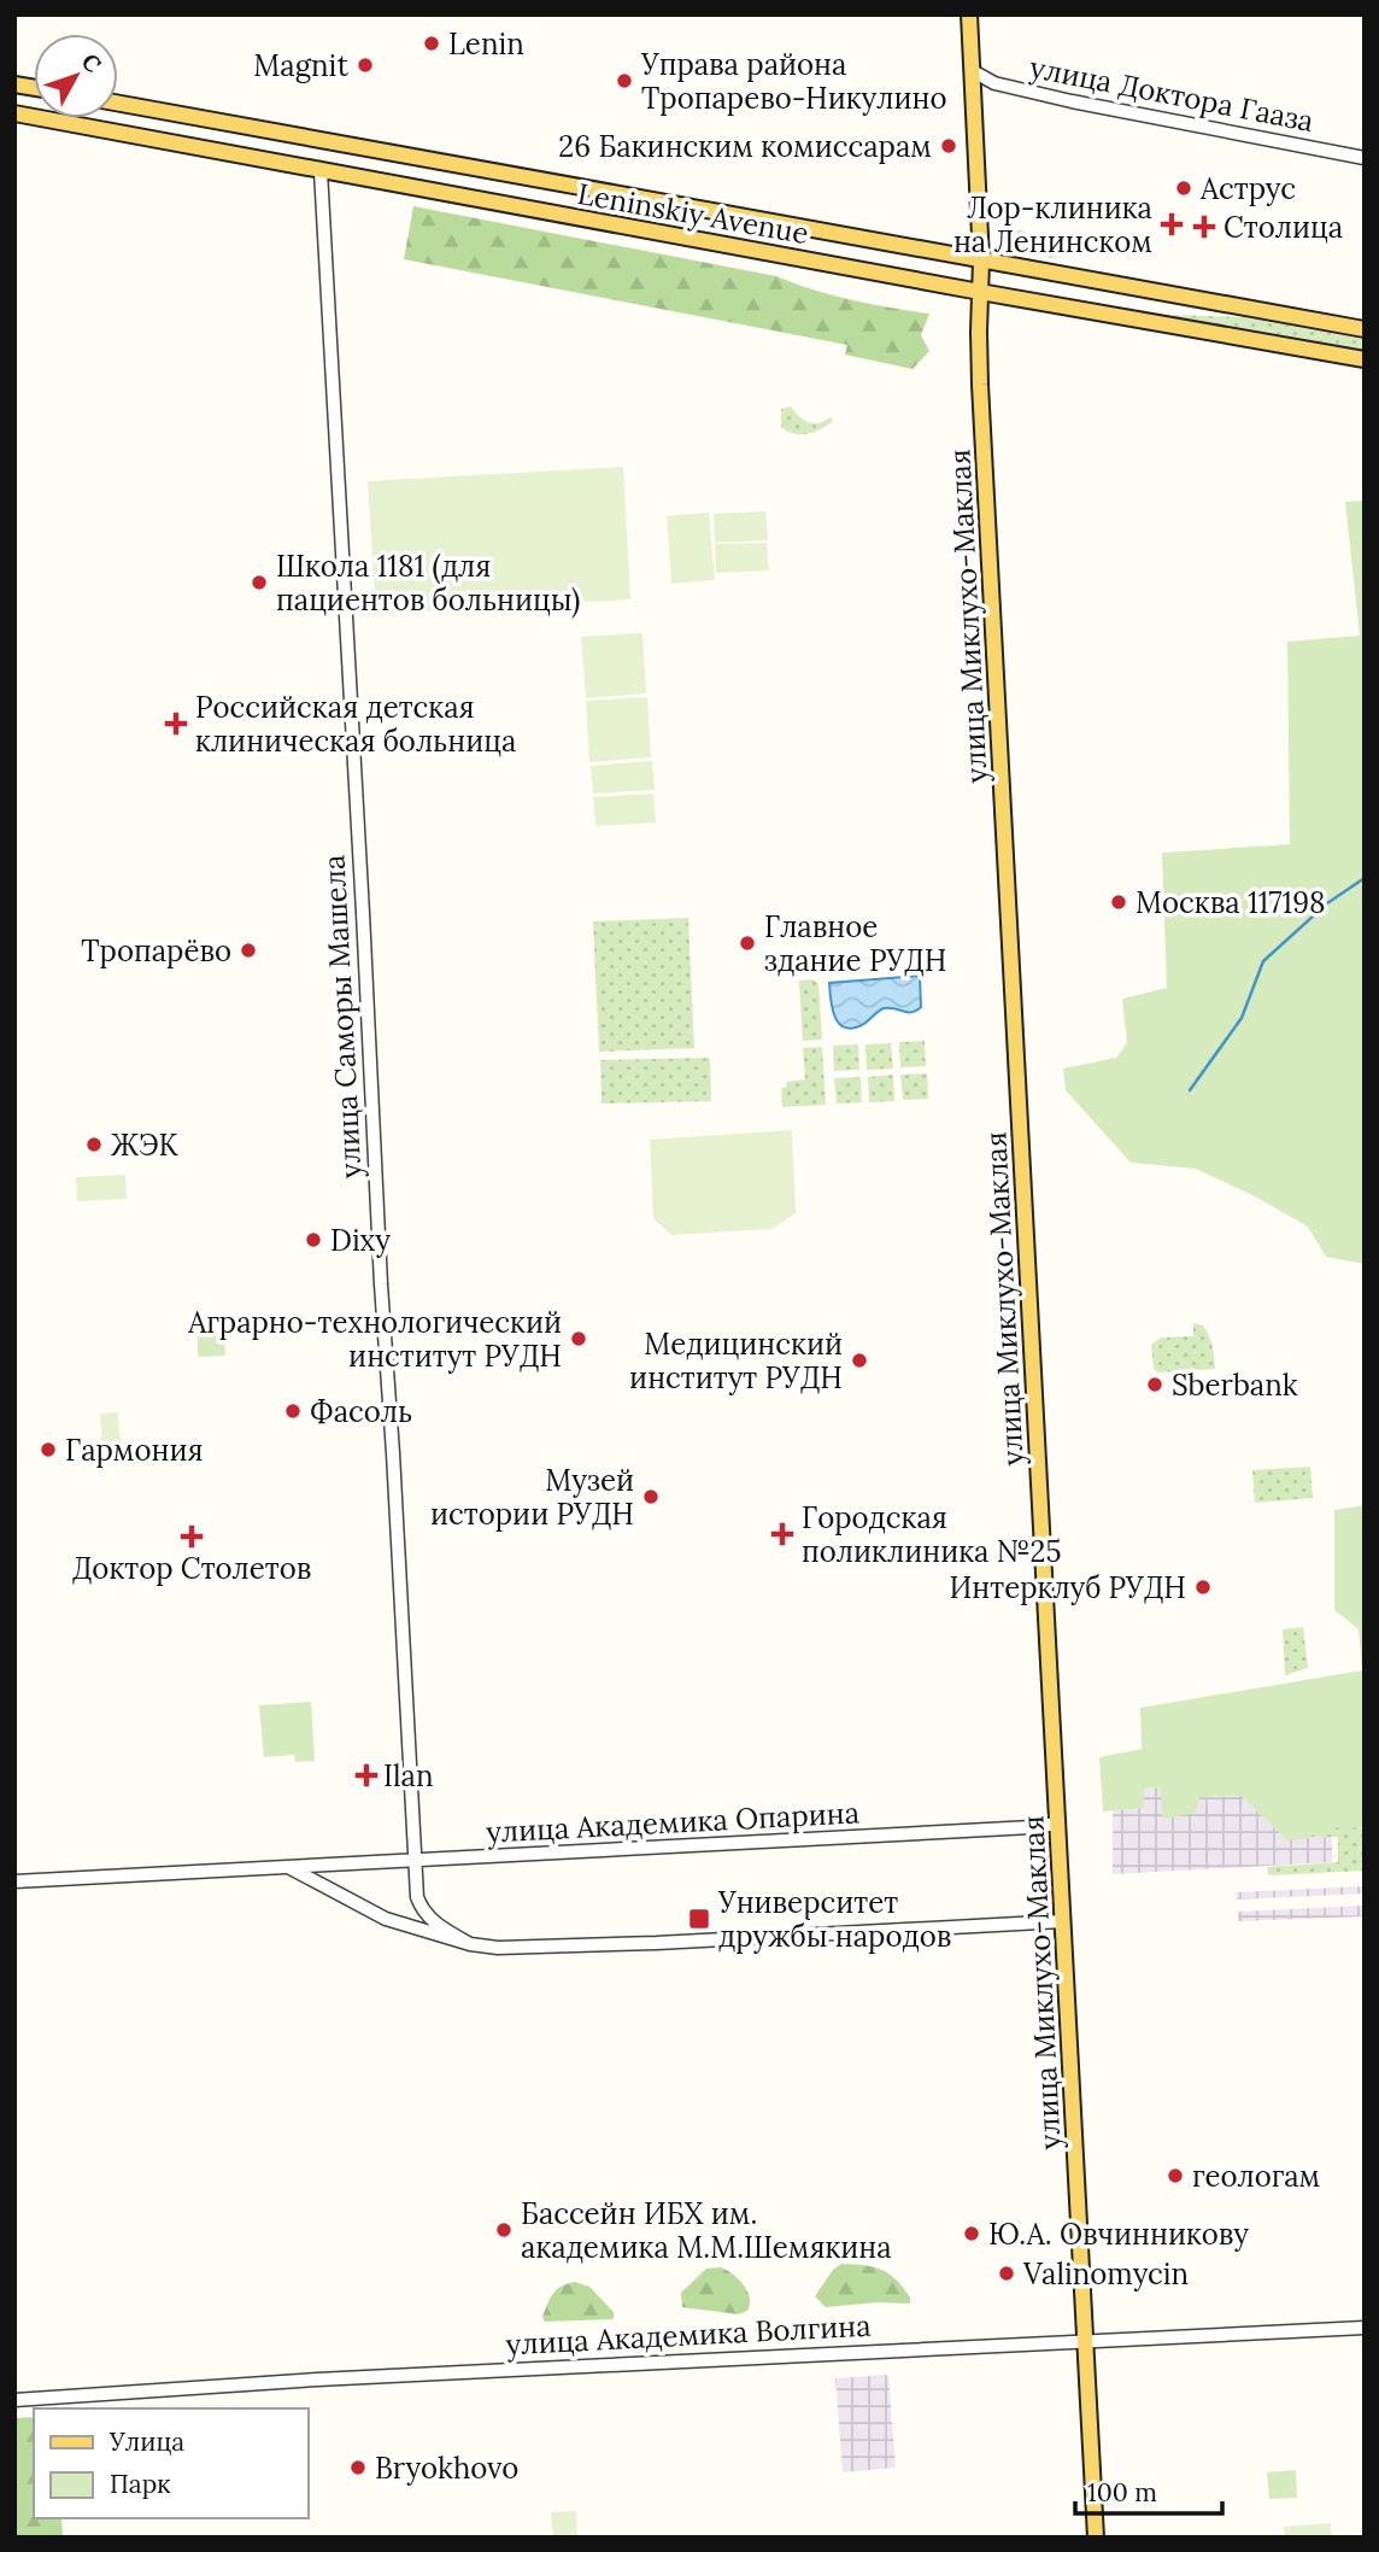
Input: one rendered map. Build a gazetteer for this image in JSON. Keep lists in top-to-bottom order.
{
  "streets": {
    "main road": ["Leninskiy Avenue", "улица Миклухо-Маклая"],
    "street": [
      "улица Доктора Гааза",
      "улица Саморы Машела",
      "улица Академика Опарина",
      "улица Академика Волгина"
    ]
  },
  "crossings": [
    ["улица Доктора Гааза", "улица Миклухо-Маклая"],
    ["Leninskiy Avenue", "улица Миклухо-Маклая"],
    ["Leninskiy Avenue", "улица Саморы Машела"],
    ["улица Миклухо-Маклая", "улица Академика Опарина"],
    ["улица Миклухо-Маклая", "улица Академика Волгина"],
    ["улица Саморы Машела", "улица Академика Опарина"]
  ],
  "places": {
    "other": [
      "Lenin",
      "Magnit",
      "Управа района Тропарево-Никулино",
      "26 Бакинским комиссарам",
      "Аструс",
      "Школа 1181 (для пациентов больницы)",
      "Москва 117198",
      "Главное здание РУДН",
      "Тропарёво",
      "ЖЭК",
      "Dixy",
      "Аграрно-технологический институт РУДН",
      "Медицинский институт РУДН",
      "Sberbank",
      "Фасоль",
      "Гармония",
      "Музей истории РУДН",
      "Интерклуб РУДН",
      "геологам",
      "Бассейн ИБХ им. академика М.М.Шемякина",
      "Ю.А. Овчинникову",
      "Valinomycin",
      "Bryokhovo"
    ],
    "health": [
      "Лор-клиника на Ленинском",
      "Столица",
      "Российская детская клиническая больница",
      "Городская поликлиника №25",
      "Доктор Столетов",
      "Ilan"
    ],
    "transit": ["Университет дружбы народов"]
  },
  "legend": ["Улица", "Парк"],
  "scale_bar": "100 m",
  "north": "top right"
}
